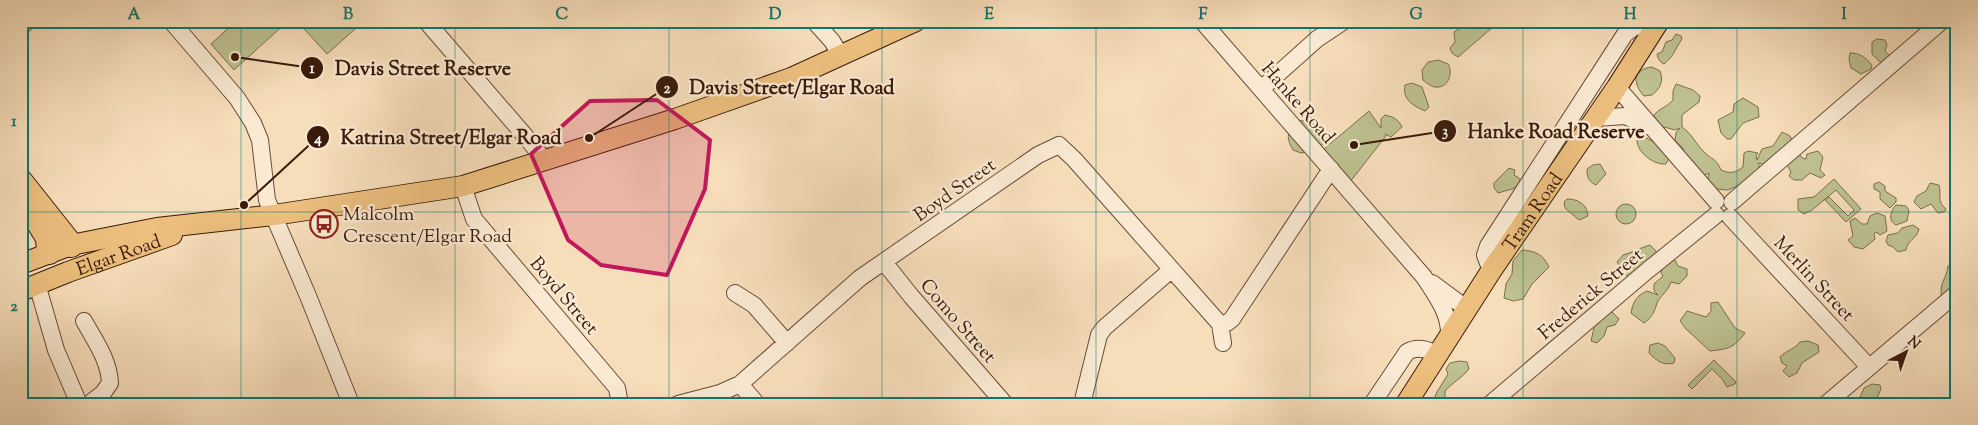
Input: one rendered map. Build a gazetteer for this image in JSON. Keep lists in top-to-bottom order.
{
  "streets": {
    "main road": ["Tram Road", "Elgar Road"],
    "street": [
      "Hanke Road",
      "Boyd Street",
      "Merlin Street",
      "Frederick Street",
      "Como Street"
    ]
  },
  "crossings": [
    ["Hanke Road", "Tram Road"],
    ["Boyd Street", "Elgar Road"],
    ["Boyd Street", "Como Street"],
    ["Tram Road", "Merlin Street"],
    ["Merlin Street", "Frederick Street"]
  ],
  "places": {
    "other": [
      "Davis Street Reserve",
      "Davis Street/Elgar Road",
      "Hanke Road Reserve",
      "Katrina Street/Elgar Road"
    ],
    "bus stop": ["Malcolm Crescent/Elgar Road"]
  },
  "north": "top right",
  "grid": {
    "columns": [
      "A",
      "B",
      "C",
      "D",
      "E",
      "F",
      "G",
      "H",
      "I"
    ],
    "rows": ["1", "2"]
  }
}
